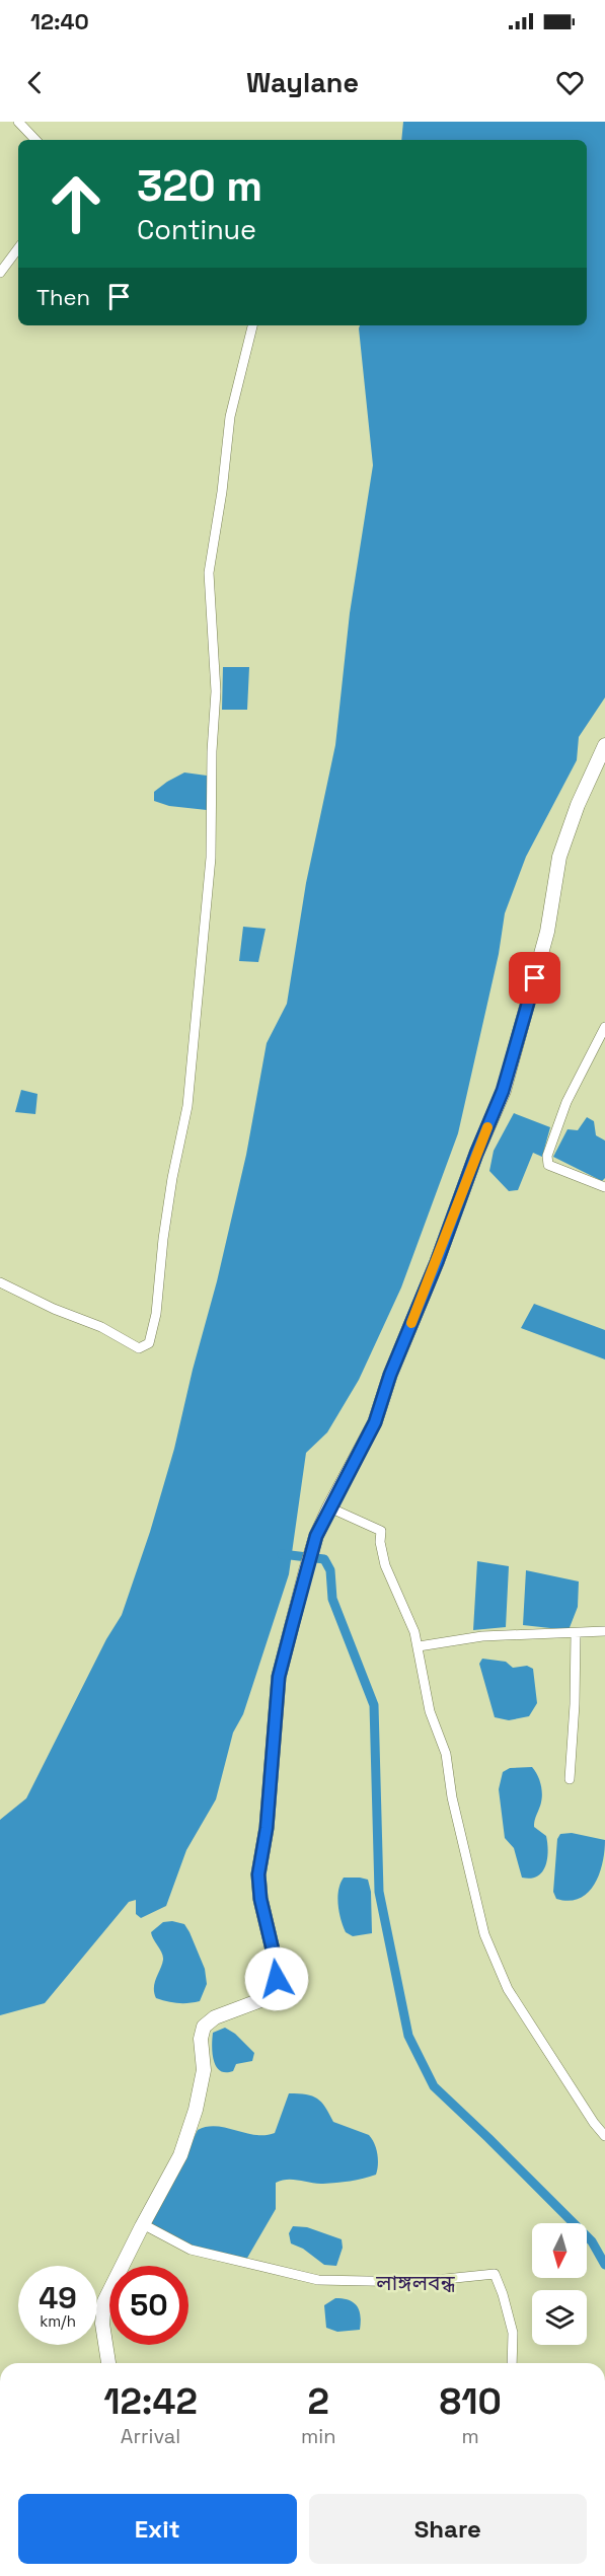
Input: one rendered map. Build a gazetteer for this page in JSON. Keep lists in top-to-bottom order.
{
  "districts": ["লাঙ্গলবন্ধ"],
  "north": "bottom",
  "page": {
    "status": "12:40",
    "header": "Waylane",
    "turn": ["320 m", "Continue"],
    "then": "Then",
    "speed": "49 km/h",
    "limit": "50",
    "eta": [
      "12:42",
      "Arrival",
      "2",
      "min",
      "810",
      "m"
    ],
    "buttons": ["Exit", "Share"]
  }
}
